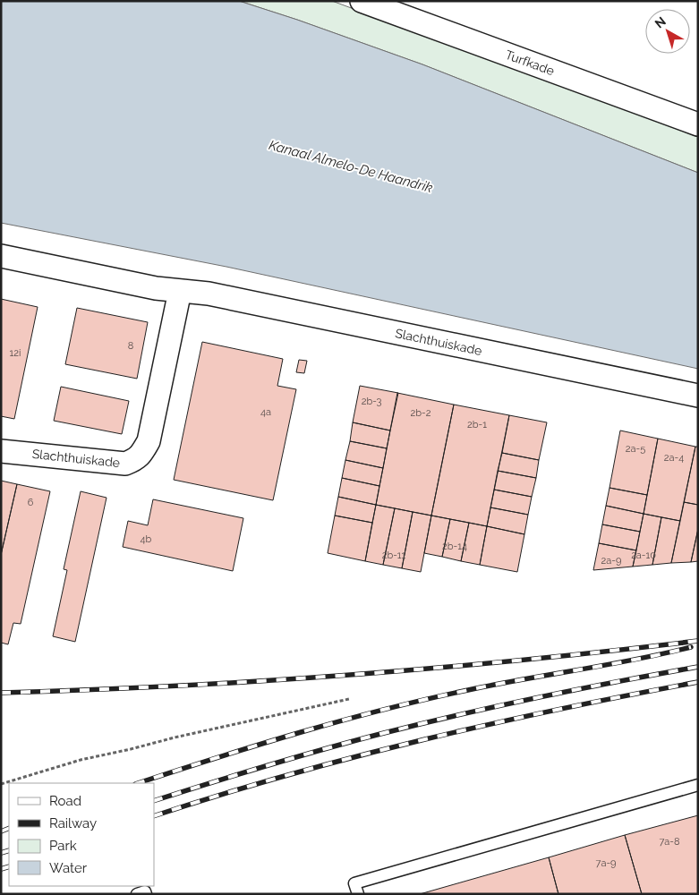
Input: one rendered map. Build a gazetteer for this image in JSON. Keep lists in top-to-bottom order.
{
  "streets": {
    "street": ["Turfkade", "Slachthuiskade"]
  },
  "water": ["Kanaal Almelo-De Haandrik"],
  "house_numbers": [
    "8",
    "12i",
    "2b-3",
    "4a",
    "2b-2",
    "2b-1",
    "2a-5",
    "2a-4",
    "6",
    "4b",
    "2b-14",
    "2b-11",
    "2a-10",
    "2a-9",
    "7a-8",
    "7a-9"
  ],
  "legend": [
    "Road",
    "Railway",
    "Park",
    "Water"
  ],
  "north": "top left"
}
